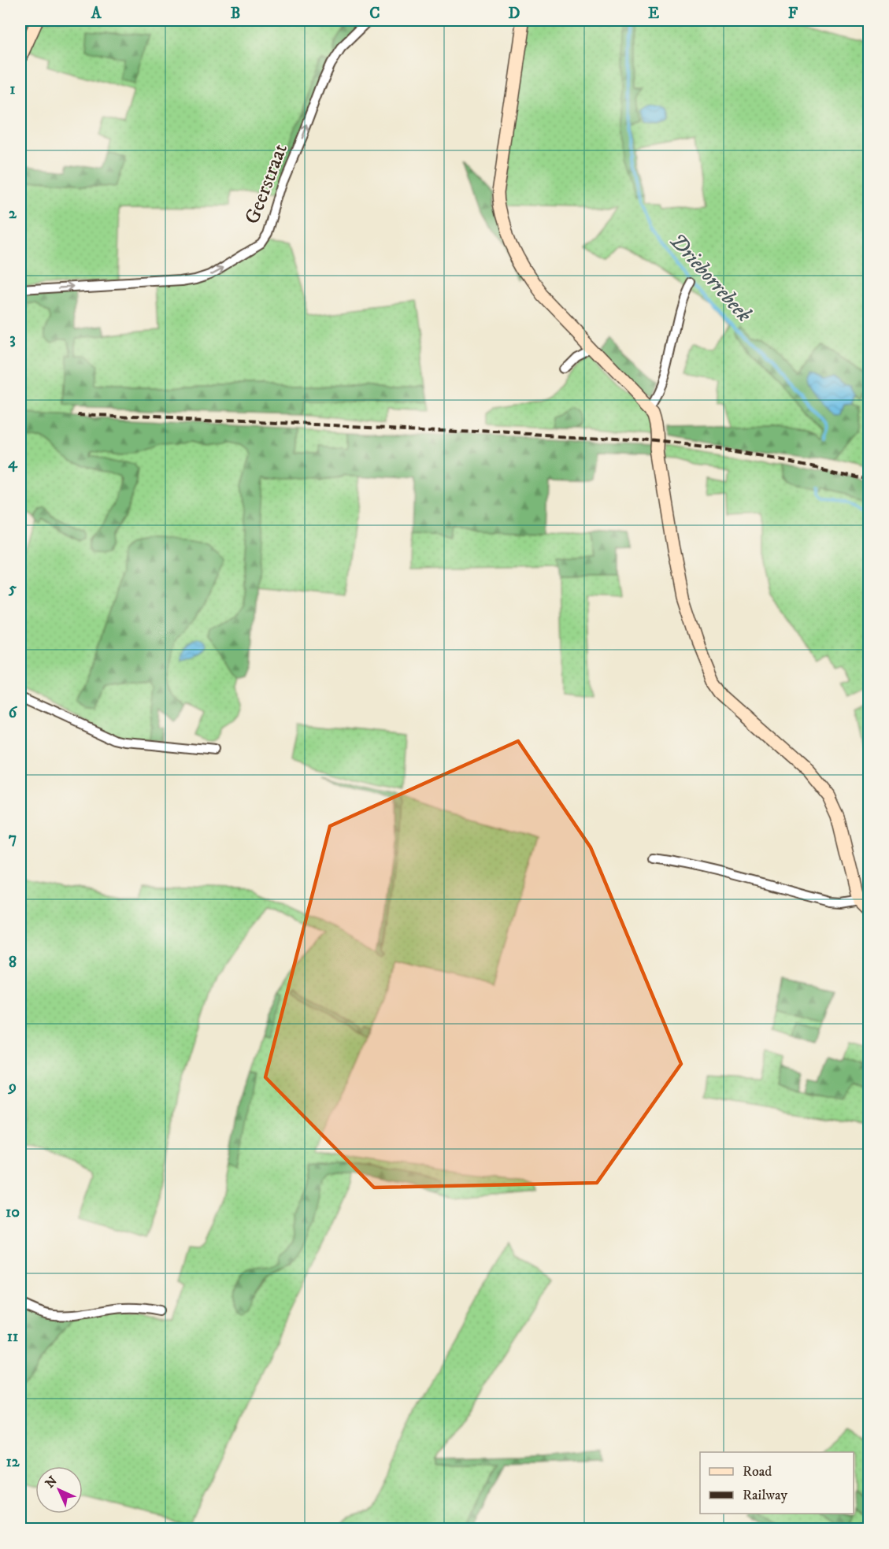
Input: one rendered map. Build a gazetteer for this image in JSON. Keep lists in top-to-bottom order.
{
  "streets": {
    "street": ["Geerstraat"]
  },
  "one_way": ["Geerstraat"],
  "water": ["Drieborrebeek"],
  "legend": ["Road", "Railway"],
  "north": "top left",
  "grid": {
    "columns": [
      "A",
      "B",
      "C",
      "D",
      "E",
      "F"
    ],
    "rows": [
      "1",
      "2",
      "3",
      "4",
      "5",
      "6",
      "7",
      "8",
      "9",
      "10",
      "11",
      "12"
    ]
  }
}
